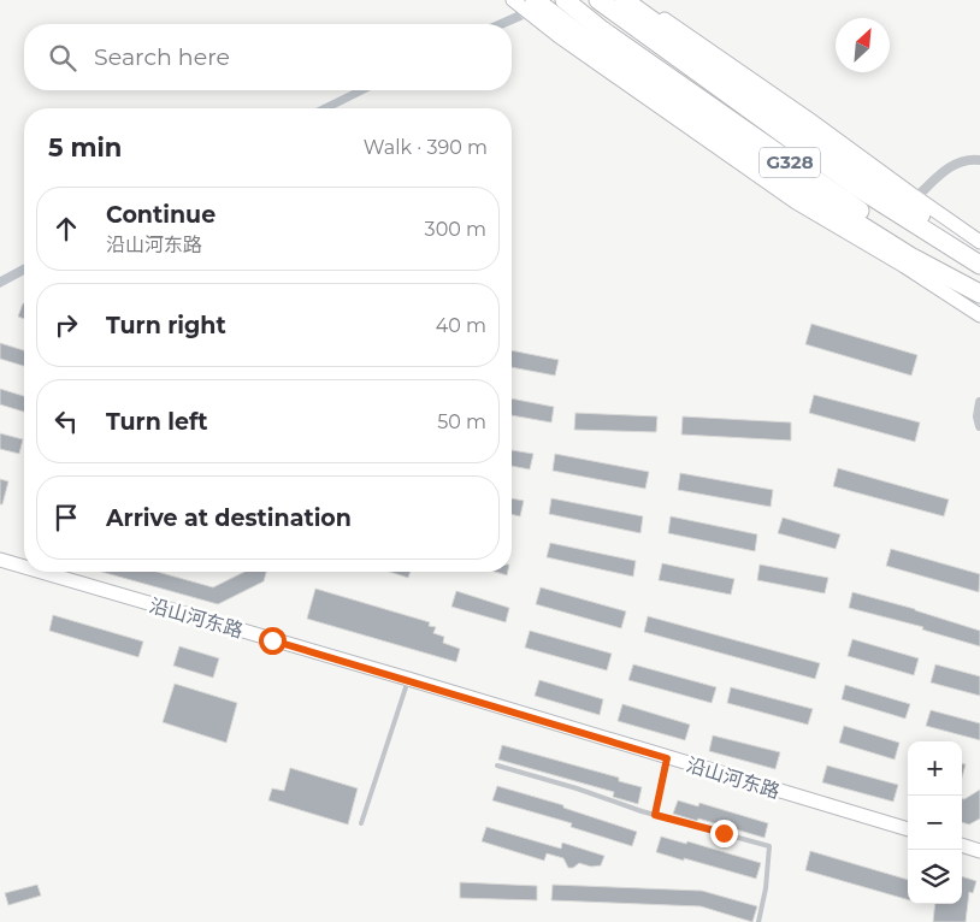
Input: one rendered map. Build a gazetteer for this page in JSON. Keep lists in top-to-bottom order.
{
  "streets": {
    "highway": ["G328"],
    "street": ["沿山河东路"]
  },
  "north": "top right",
  "page": {
    "search": "Search here",
    "heading": ["5 min", "Walk · 390 m"],
    "list": [
      ["Continue", "沿山河东路", "300 m"],
      ["Turn right", "40 m"],
      ["Turn left", "50 m"],
      "Arrive at destination"
    ],
    "map_buttons": ["+", "−"]
  }
}
